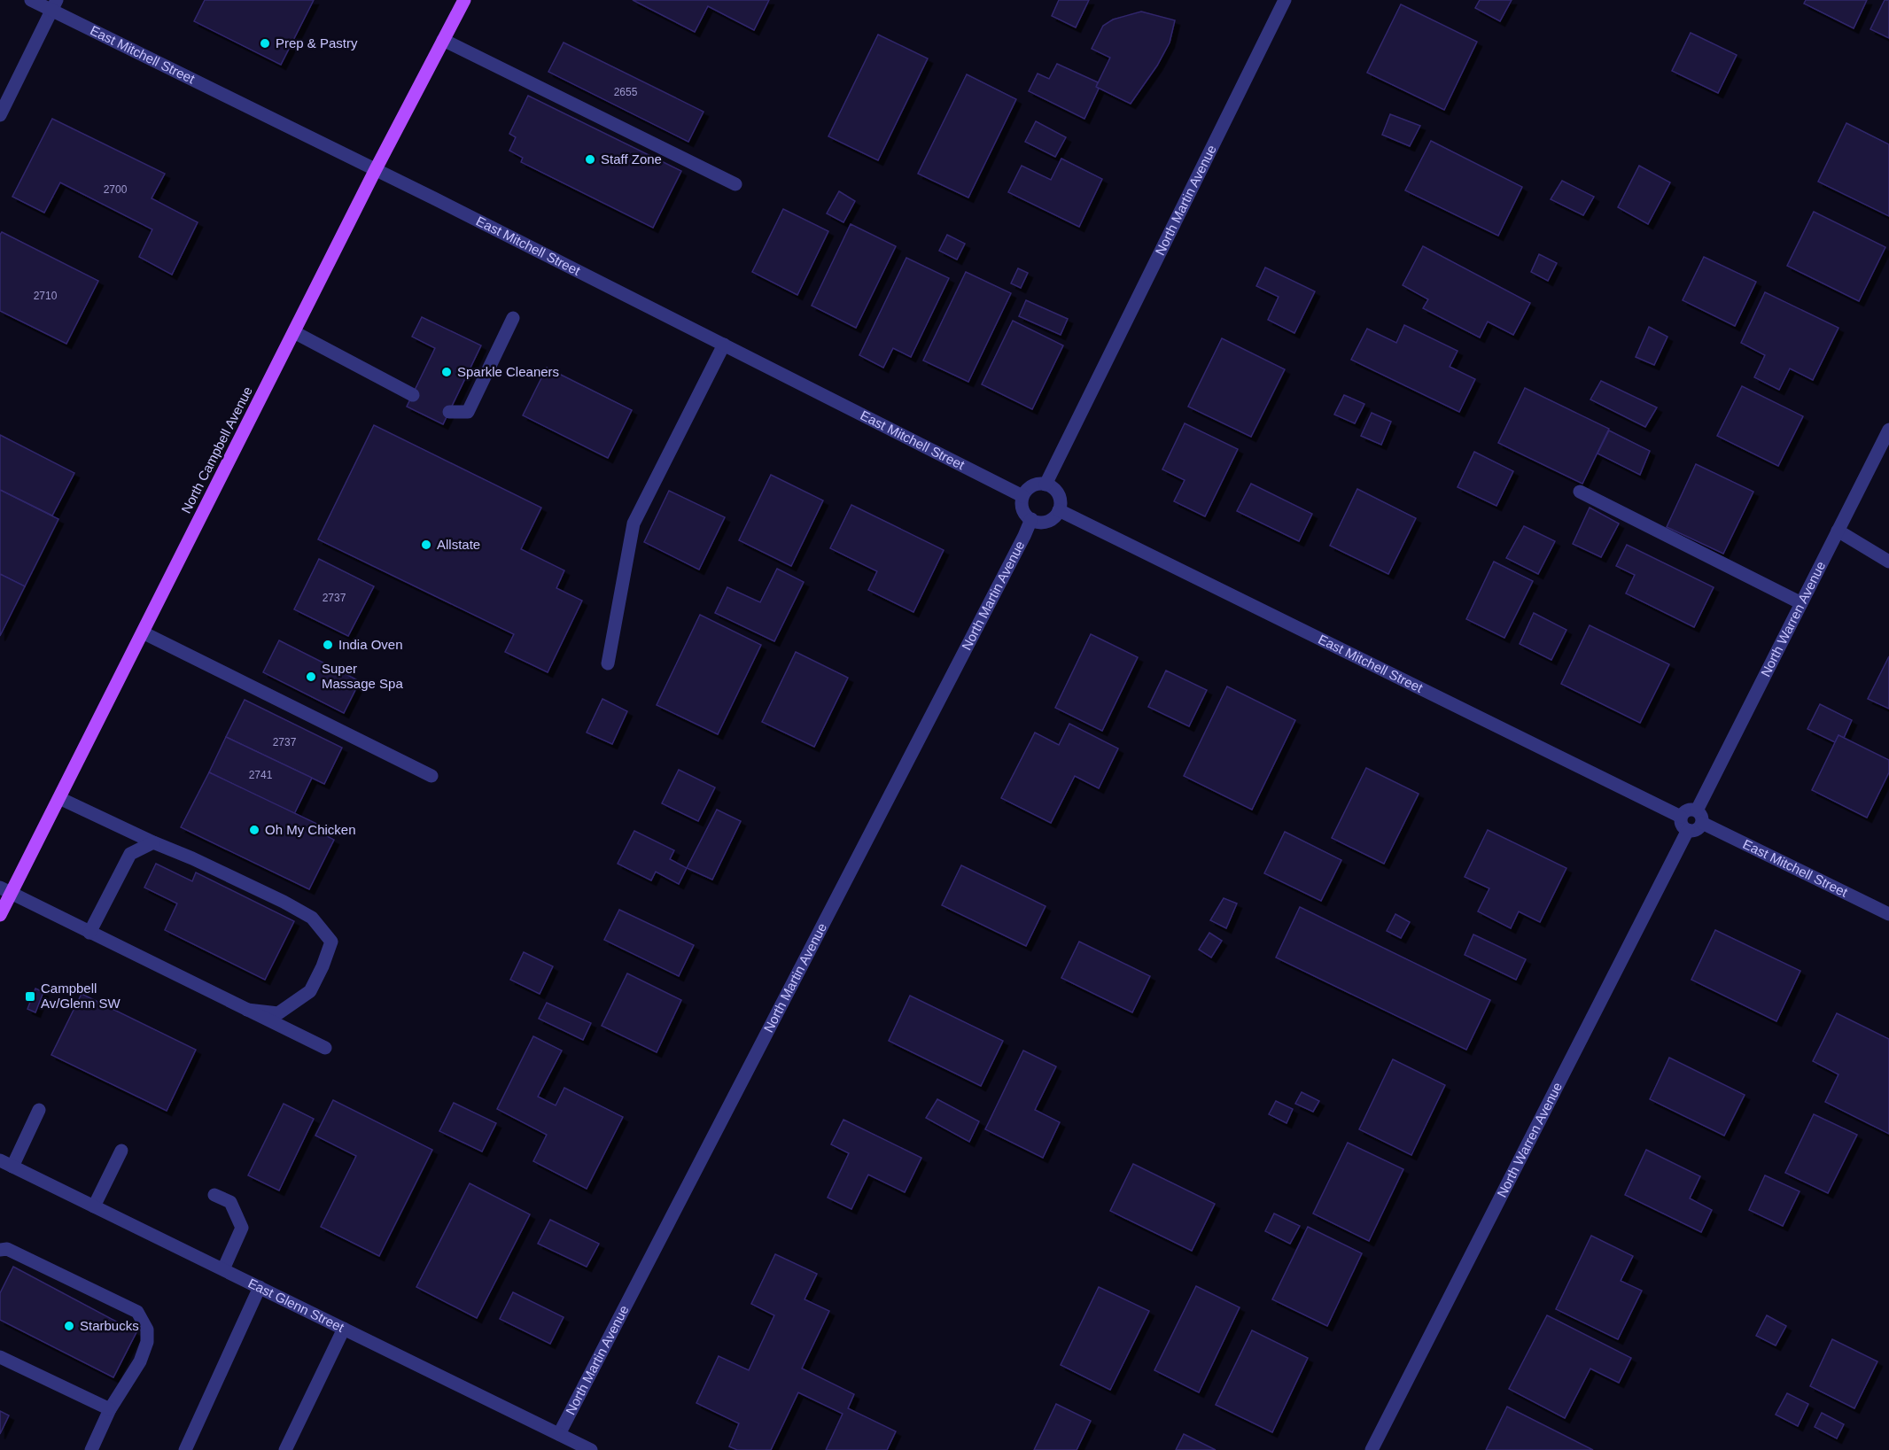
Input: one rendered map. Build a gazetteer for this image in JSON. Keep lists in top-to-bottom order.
{
  "streets": {
    "main road": ["North Campbell Avenue"],
    "street": [
      "East Mitchell Street",
      "North Martin Avenue",
      "North Warren Avenue",
      "East Glenn Street"
    ]
  },
  "crossings": [
    ["East Mitchell Street", "North Martin Avenue"],
    ["East Mitchell Street", "North Campbell Avenue"],
    ["East Mitchell Street", "North Warren Avenue"],
    ["North Martin Avenue", "East Glenn Street"]
  ],
  "places": {
    "other": [
      "Prep & Pastry",
      "Staff Zone",
      "Sparkle Cleaners",
      "Allstate",
      "India Oven",
      "Super Massage Spa",
      "Oh My Chicken",
      "Starbucks"
    ],
    "transit": ["Campbell Av/Glenn SW"]
  },
  "house_numbers": [
    "2655",
    "2700",
    "2710",
    "2737",
    "2737",
    "2741"
  ]
}
